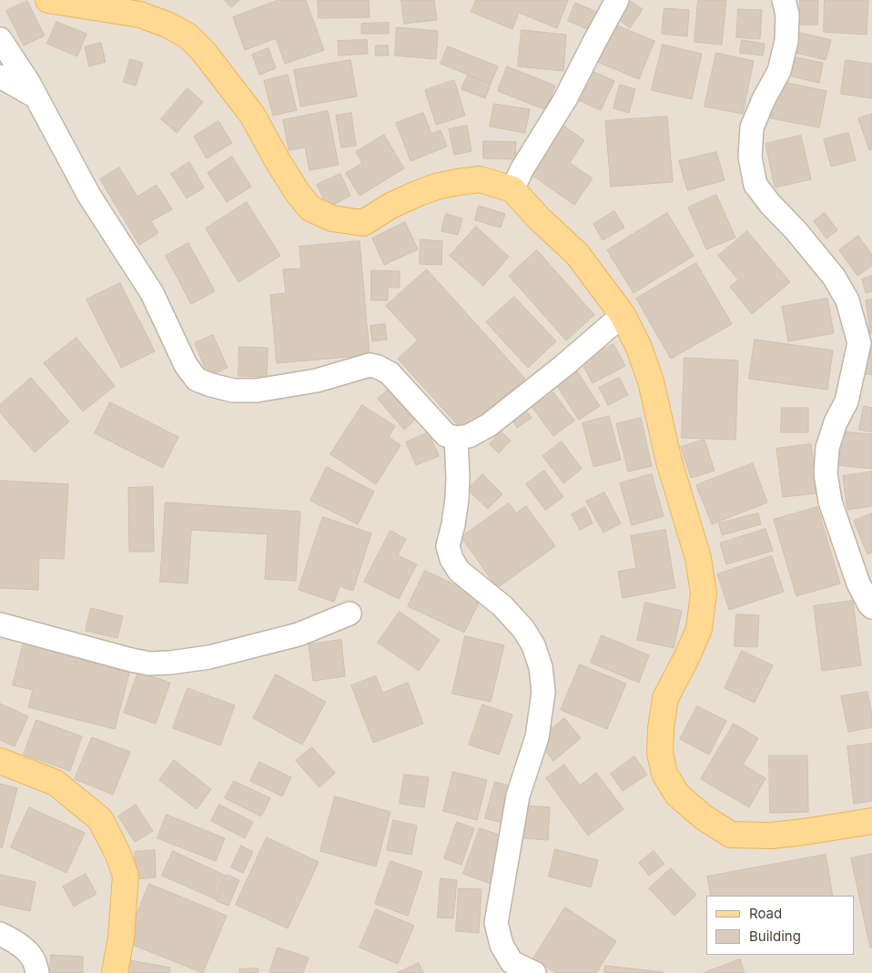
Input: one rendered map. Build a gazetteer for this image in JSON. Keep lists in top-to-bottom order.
{
  "legend": ["Road", "Building"]
}
